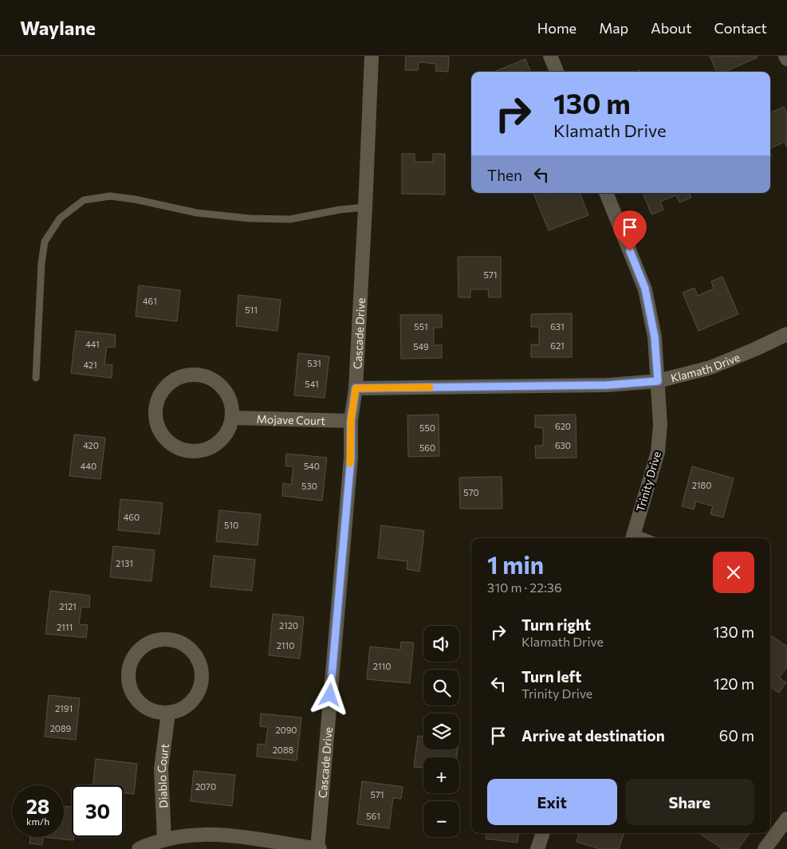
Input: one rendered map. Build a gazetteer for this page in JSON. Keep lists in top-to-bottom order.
{
  "streets": {
    "street": [
      "Cascade Drive",
      "Klamath Drive",
      "Mojave Court",
      "Trinity Drive",
      "Diablo Court"
    ]
  },
  "crossings": [
    ["Cascade Drive", "Klamath Drive"],
    ["Cascade Drive", "Mojave Court"],
    ["Klamath Drive", "Trinity Drive"]
  ],
  "house_numbers": [
    "571",
    "461",
    "511",
    "551",
    "631",
    "441",
    "621",
    "549",
    "531",
    "421",
    "541",
    "620",
    "550",
    "420",
    "630",
    "560",
    "440",
    "540",
    "2180",
    "530",
    "570",
    "460",
    "510",
    "2131",
    "2121",
    "2120",
    "2111",
    "2110",
    "2110",
    "2191",
    "2089",
    "2090",
    "2088",
    "2070",
    "571",
    "561"
  ],
  "page": {
    "header": "Waylane",
    "nav": [
      "Home",
      "Map",
      "About",
      "Contact"
    ],
    "turn": ["130 m", "Klamath Drive"],
    "then": "Then",
    "heading": ["1 min", "310 m · 22:36"],
    "list": [
      {
        "name": "Turn right",
        "note": "Klamath Drive",
        "value": "130 m"
      },
      {
        "name": "Turn left",
        "note": "Trinity Drive",
        "value": "120 m"
      },
      {
        "name": "Arrive at destination",
        "value": "60 m"
      }
    ],
    "map_buttons": ["+", "−"],
    "buttons": ["Exit", "Share"],
    "speed": "28 km/h",
    "limit": "30"
  }
}
